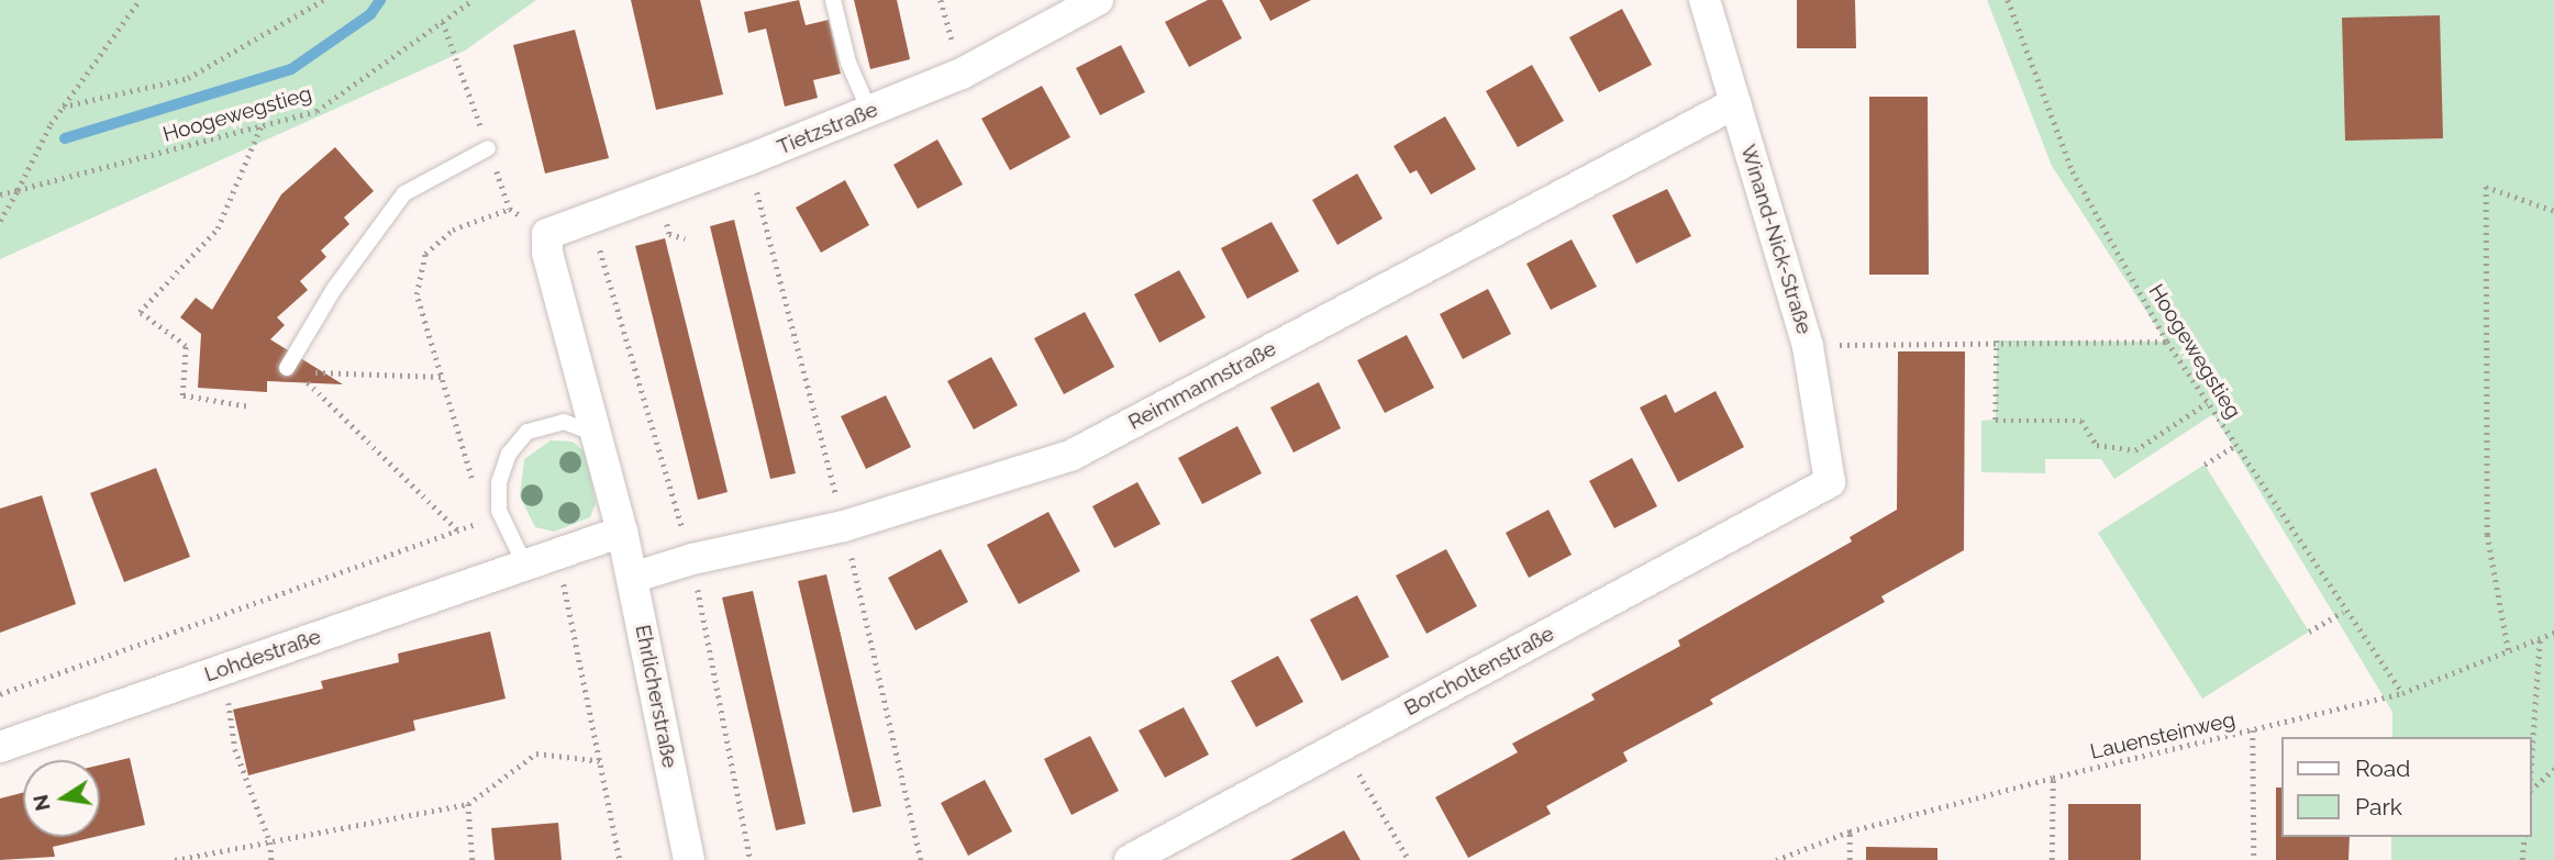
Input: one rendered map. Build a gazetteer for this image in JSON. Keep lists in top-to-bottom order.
{
  "streets": {
    "street": [
      "Tietzstraße",
      "Winand-Nick-Straße",
      "Reimmannstraße",
      "Lohdestraße",
      "Borcholtenstraße",
      "Ehrlicherstraße"
    ],
    "path": ["Hoogewegstieg", "Lauensteinweg"]
  },
  "crossings": [
    ["Hoogewegstieg", "Lauensteinweg"],
    ["Tietzstraße", "Ehrlicherstraße"],
    ["Winand-Nick-Straße", "Reimmannstraße"],
    ["Winand-Nick-Straße", "Borcholtenstraße"],
    ["Reimmannstraße", "Ehrlicherstraße"],
    ["Lohdestraße", "Ehrlicherstraße"]
  ],
  "legend": ["Road", "Park"],
  "north": "left"
}
